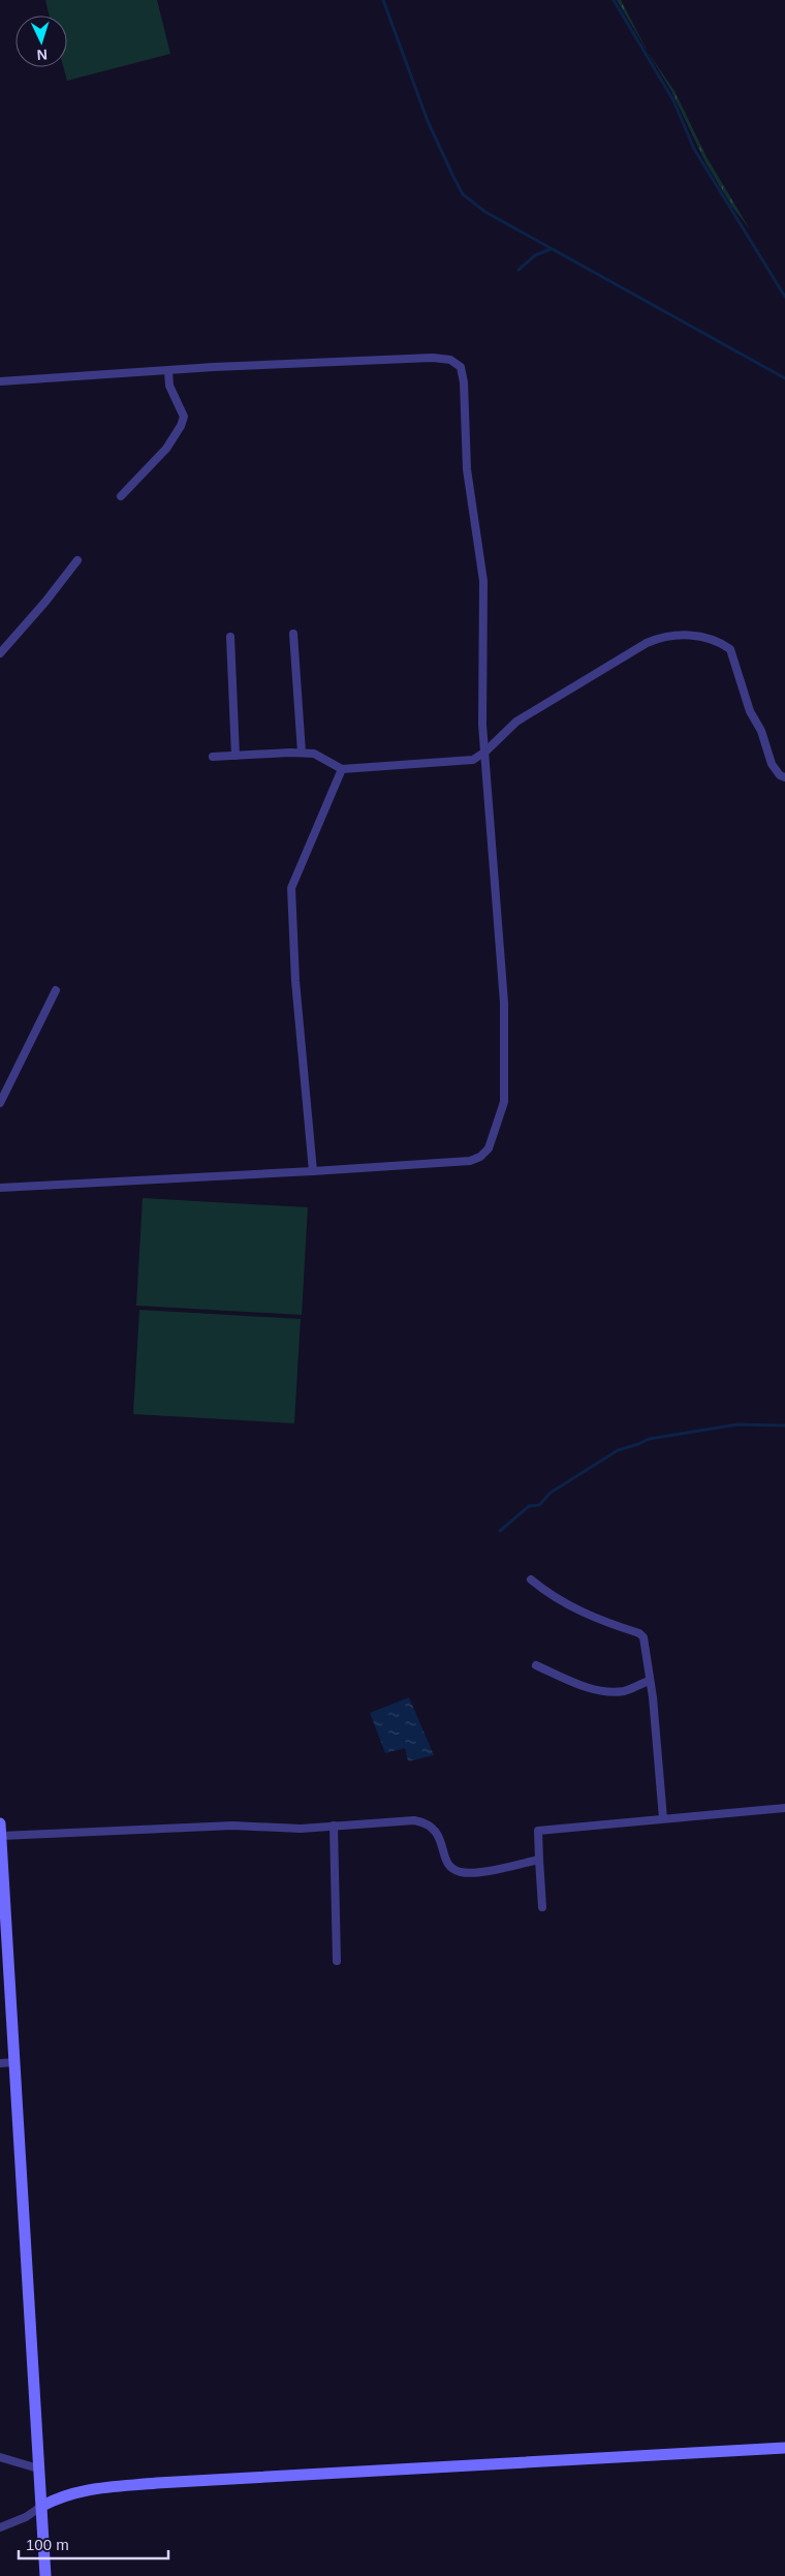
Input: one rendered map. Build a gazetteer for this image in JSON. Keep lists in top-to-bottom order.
{
  "scale_bar": "100 m",
  "north": "bottom"
}
